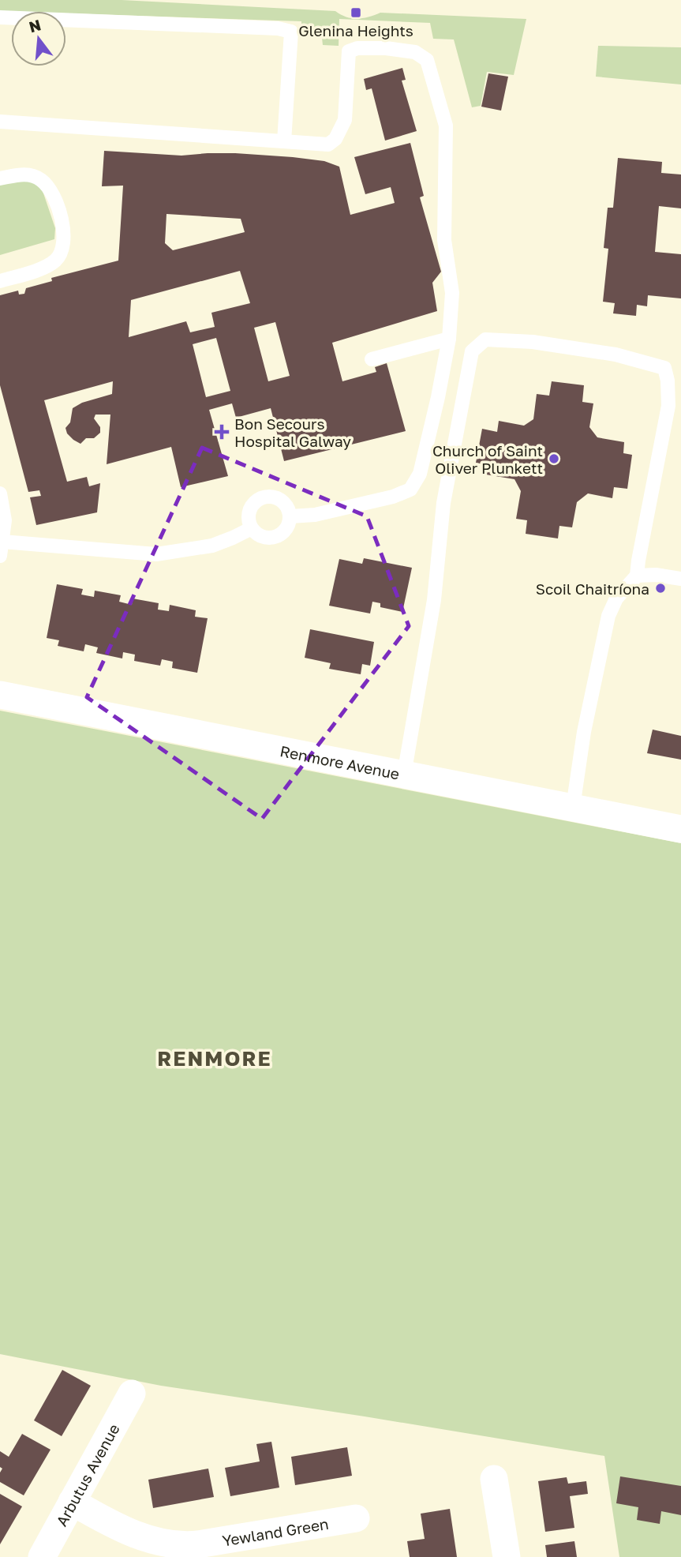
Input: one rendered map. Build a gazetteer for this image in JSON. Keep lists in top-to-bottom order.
{
  "streets": {
    "street": ["Renmore Avenue", "Arbutus Avenue", "Yewland Green"]
  },
  "crossings": [
    ["Arbutus Avenue", "Yewland Green"]
  ],
  "districts": ["RENMORE"],
  "places": {
    "transit": ["Glenina Heights"],
    "health": ["Bon Secours Hospital Galway"],
    "other": ["Church of Saint Oliver Plunkett", "Scoil Chaitríona"]
  },
  "north": "top"
}
